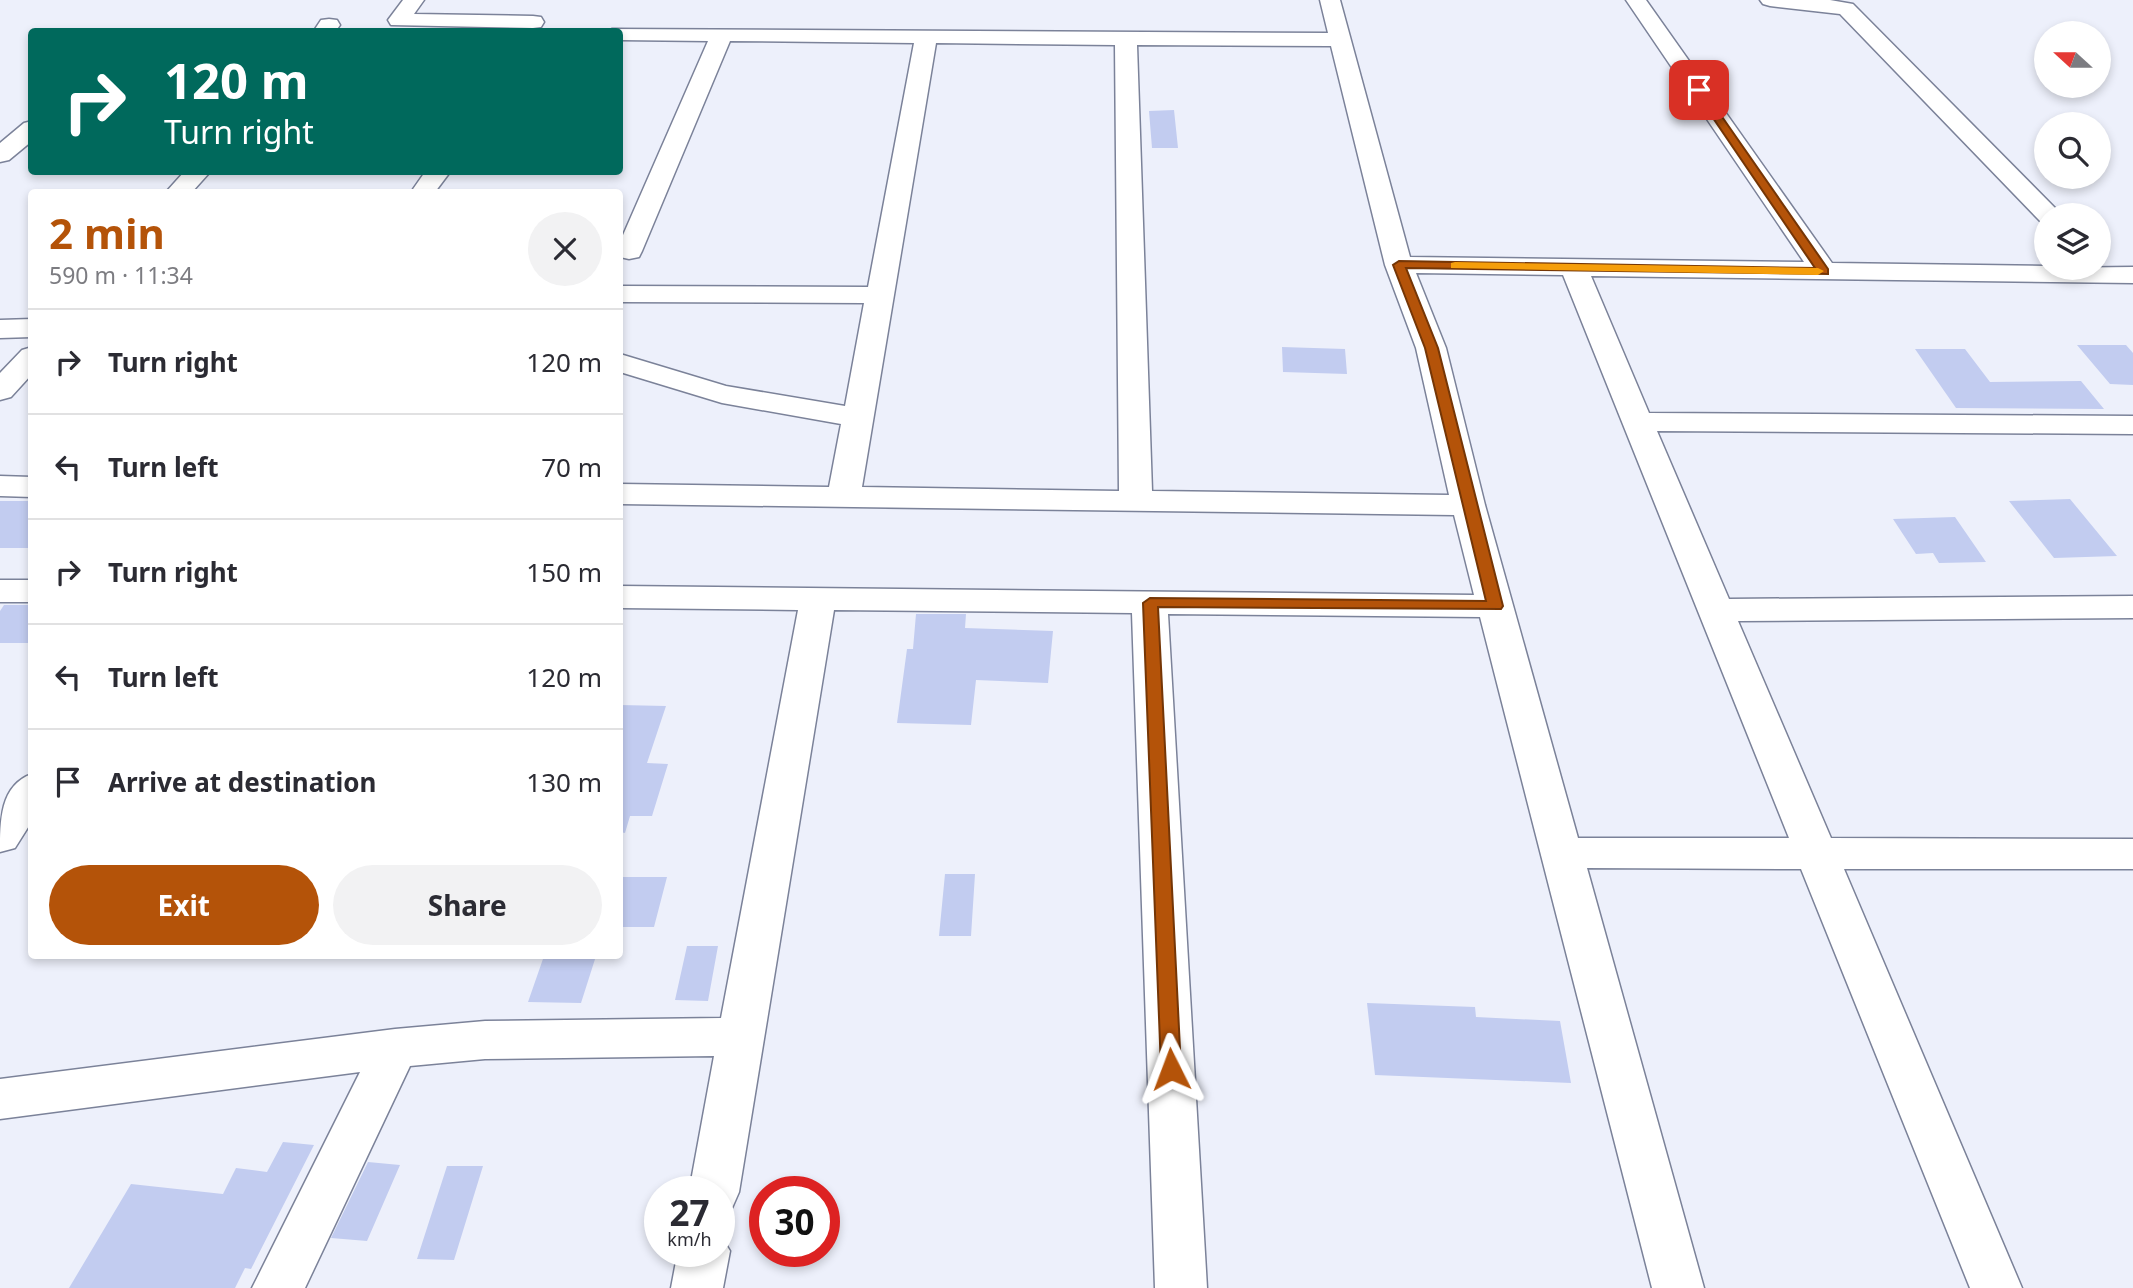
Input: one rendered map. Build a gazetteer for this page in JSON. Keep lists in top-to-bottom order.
{
  "north": "left",
  "page": {
    "turn": ["120 m", "Turn right"],
    "heading": ["2 min", "590 m · 11:34"],
    "list": [
      {
        "name": "Turn right",
        "value": "120 m"
      },
      {
        "name": "Turn left",
        "value": "70 m"
      },
      {
        "name": "Turn right",
        "value": "150 m"
      },
      {
        "name": "Turn left",
        "value": "120 m"
      },
      {
        "name": "Arrive at destination",
        "value": "130 m"
      }
    ],
    "buttons": ["Exit", "Share"],
    "speed": "27 km/h",
    "limit": "30"
  }
}
